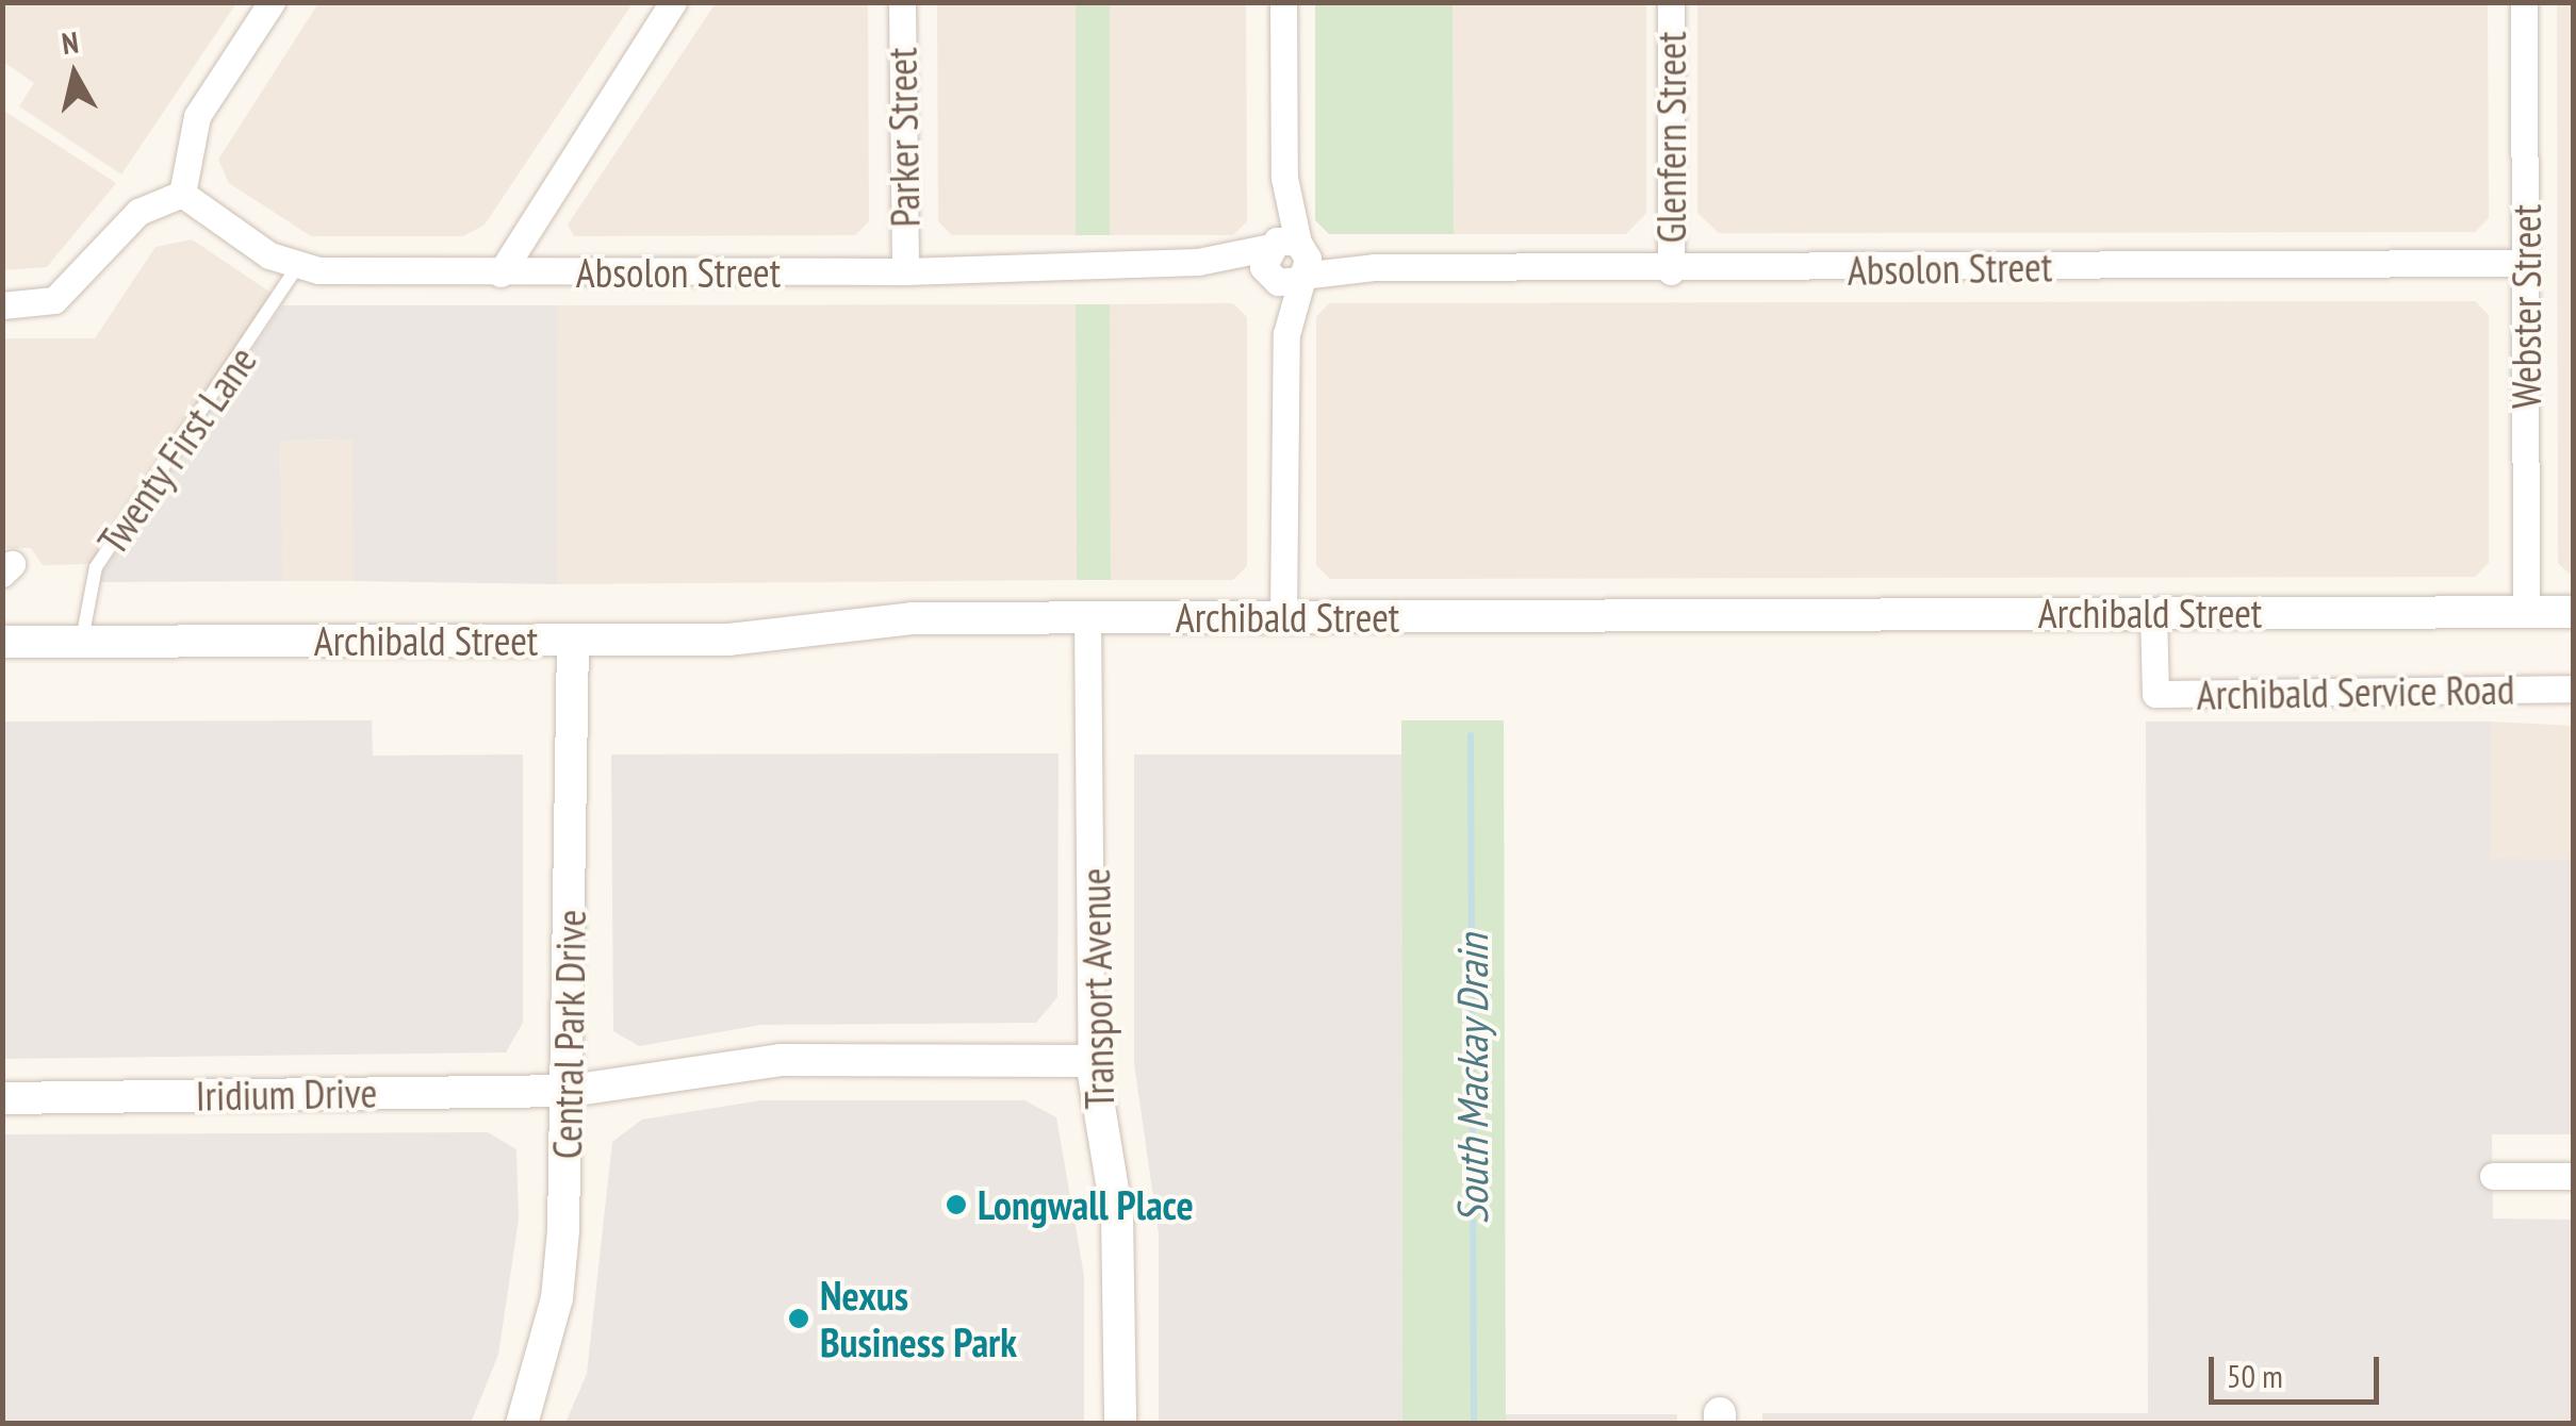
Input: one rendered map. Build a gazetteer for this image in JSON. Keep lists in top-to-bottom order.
{
  "streets": {
    "street": [
      "Parker Street",
      "Glenfern Street",
      "Absolon Street",
      "Webster Street",
      "Archibald Street",
      "Archibald Service Road",
      "Transport Avenue",
      "Central Park Drive",
      "Iridium Drive"
    ],
    "lane": ["Twenty First Lane"]
  },
  "crossings": [
    ["Parker Street", "Absolon Street"],
    ["Glenfern Street", "Absolon Street"],
    ["Absolon Street", "Webster Street"],
    ["Absolon Street", "Twenty First Lane"],
    ["Webster Street", "Archibald Street"],
    ["Twenty First Lane", "Archibald Street"],
    ["Archibald Street", "Archibald Service Road"],
    ["Archibald Street", "Transport Avenue"],
    ["Archibald Street", "Central Park Drive"],
    ["Central Park Drive", "Iridium Drive"]
  ],
  "water": ["South Mackay Drain"],
  "places": ["Longwall Place", "Nexus Business Park"],
  "scale_bar": "50 m",
  "north": "top"
}
